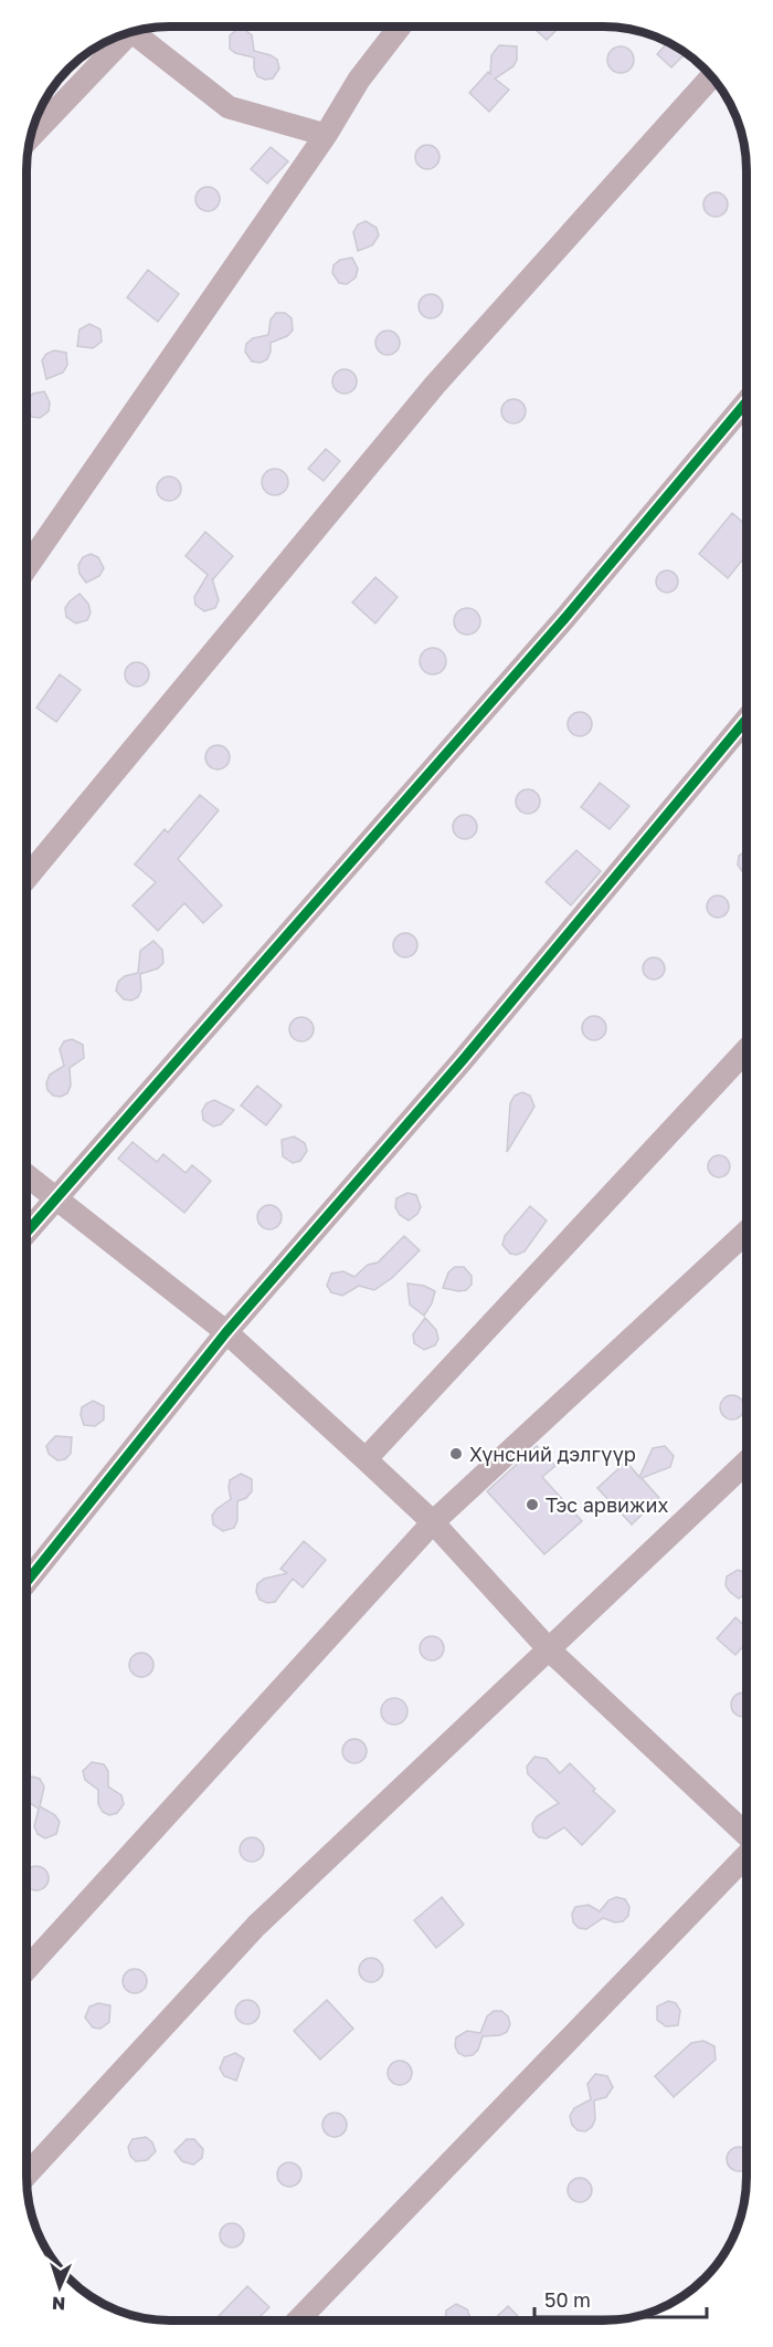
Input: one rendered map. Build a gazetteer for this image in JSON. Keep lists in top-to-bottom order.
{
  "places": ["Хүнсний дэлгүүр", "Тэс арвижих"],
  "scale_bar": "50 m",
  "north": "bottom"
}
